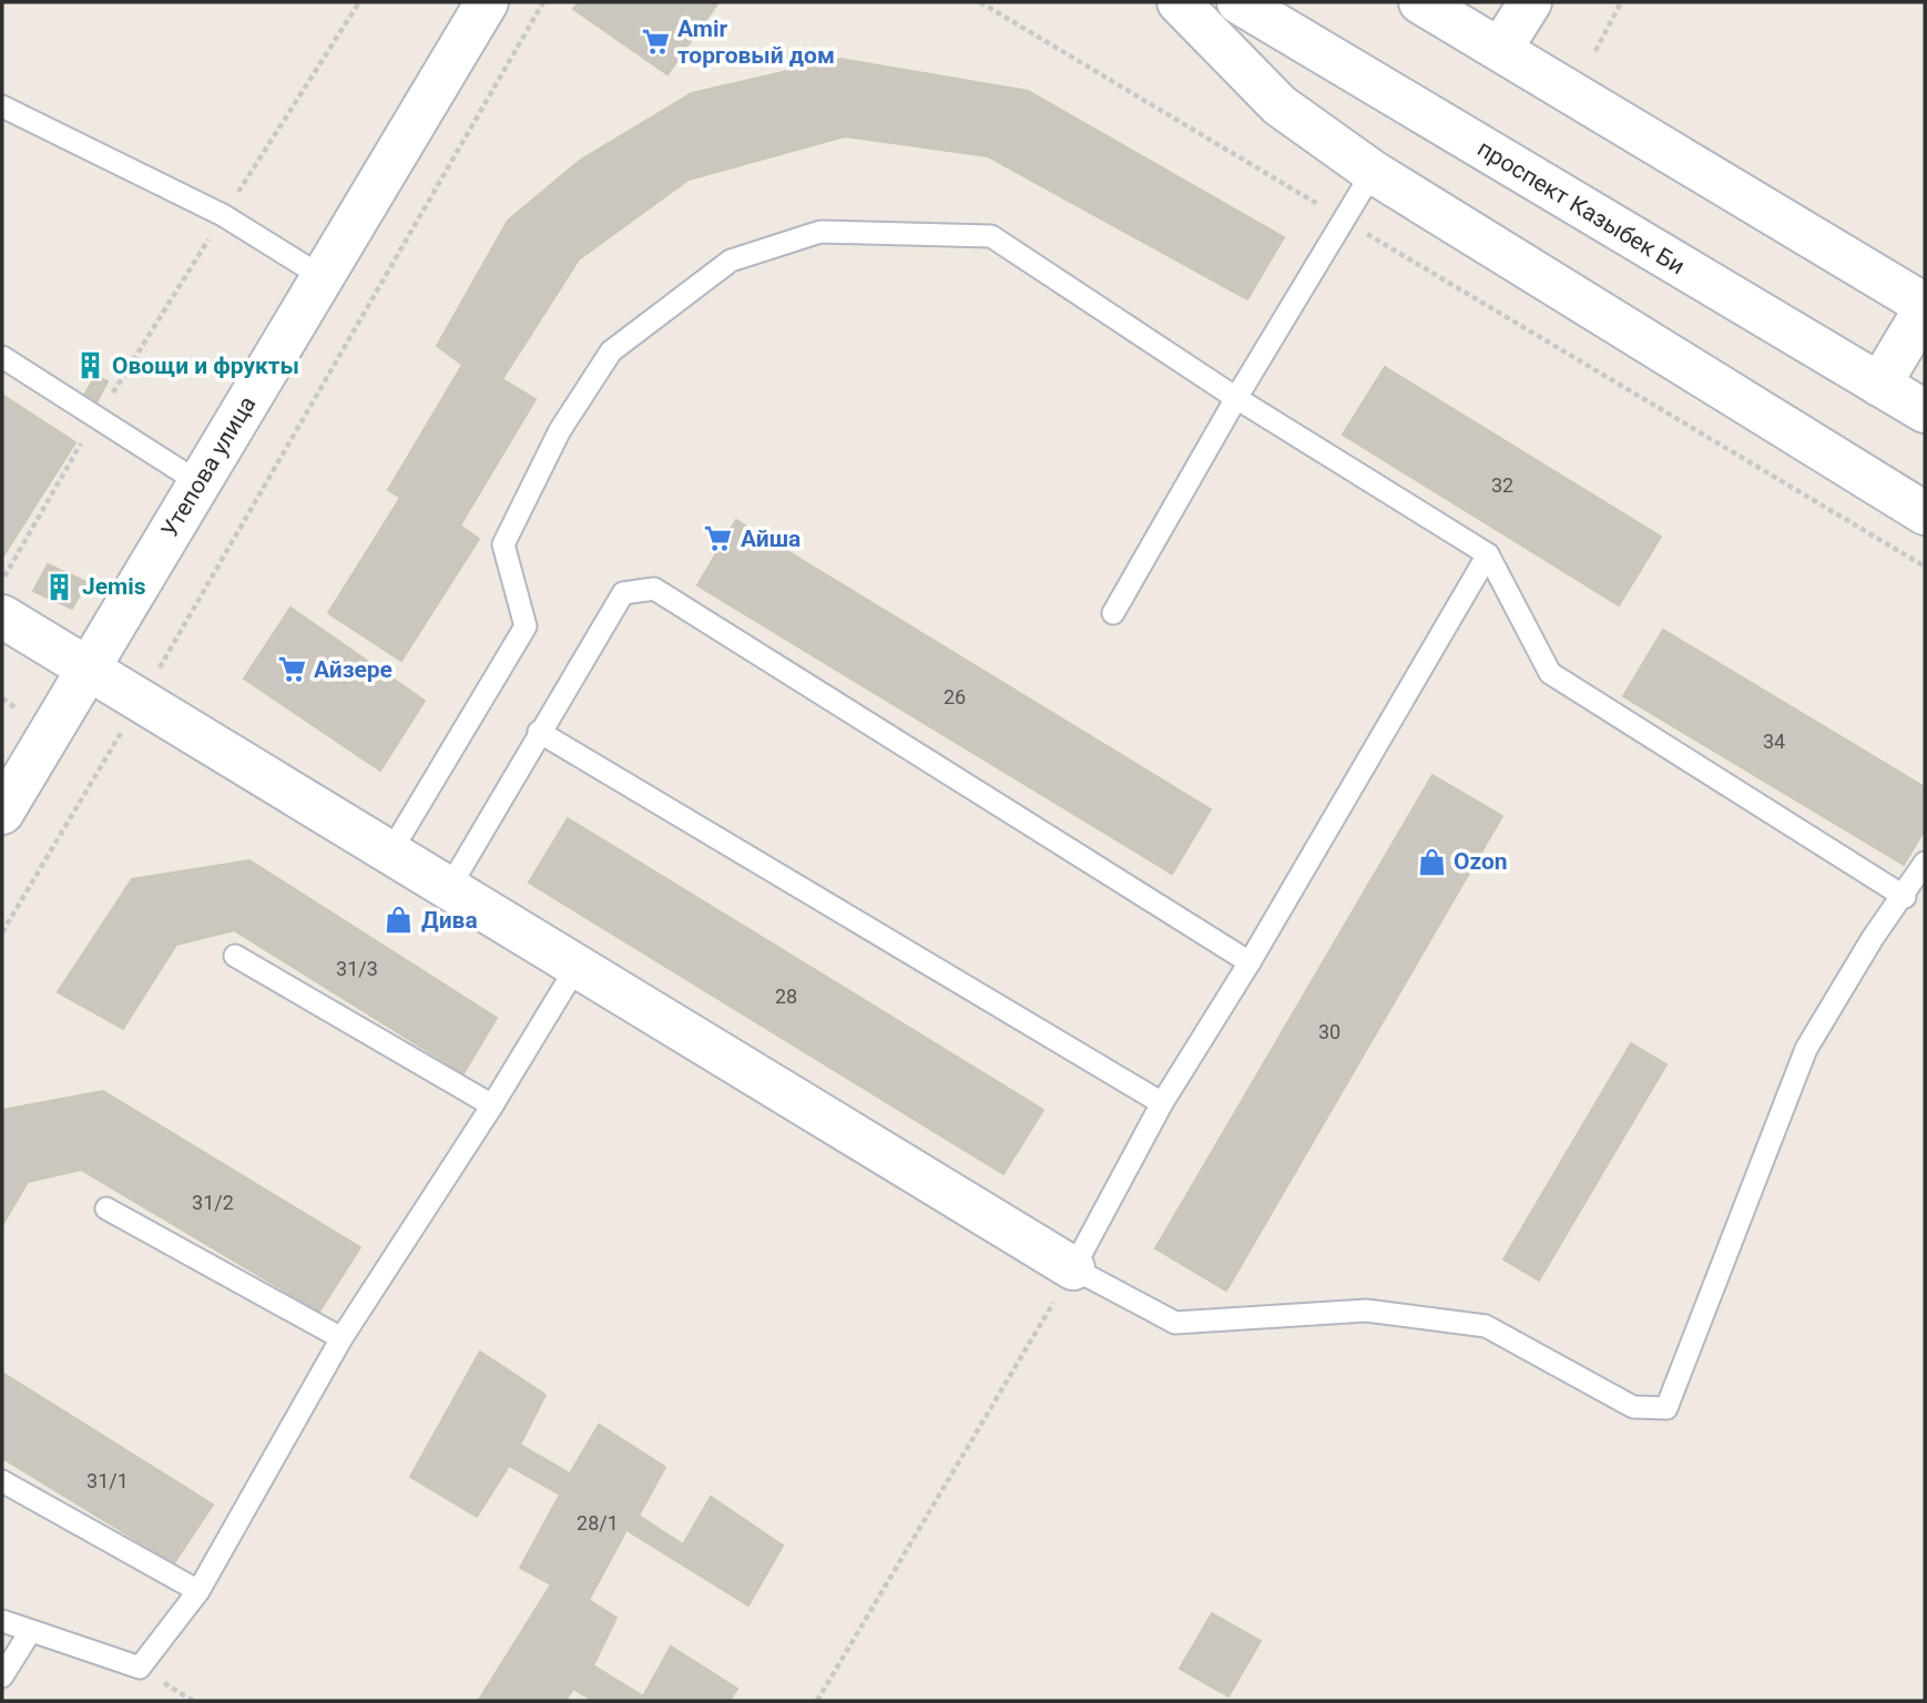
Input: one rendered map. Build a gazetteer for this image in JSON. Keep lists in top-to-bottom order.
{
  "streets": {
    "street": ["проспект Казыбек Би", "Утепова улица"]
  },
  "places": {
    "supermarket": ["Amir торговый дом", "Айша", "Айзере"],
    "building": ["Овощи и фрукты", "Jemis"],
    "shop": ["Ozon", "Дива"]
  },
  "house_numbers": [
    "32",
    "26",
    "34",
    "31/3",
    "28",
    "30",
    "31/2",
    "31/1",
    "28/1"
  ]
}
